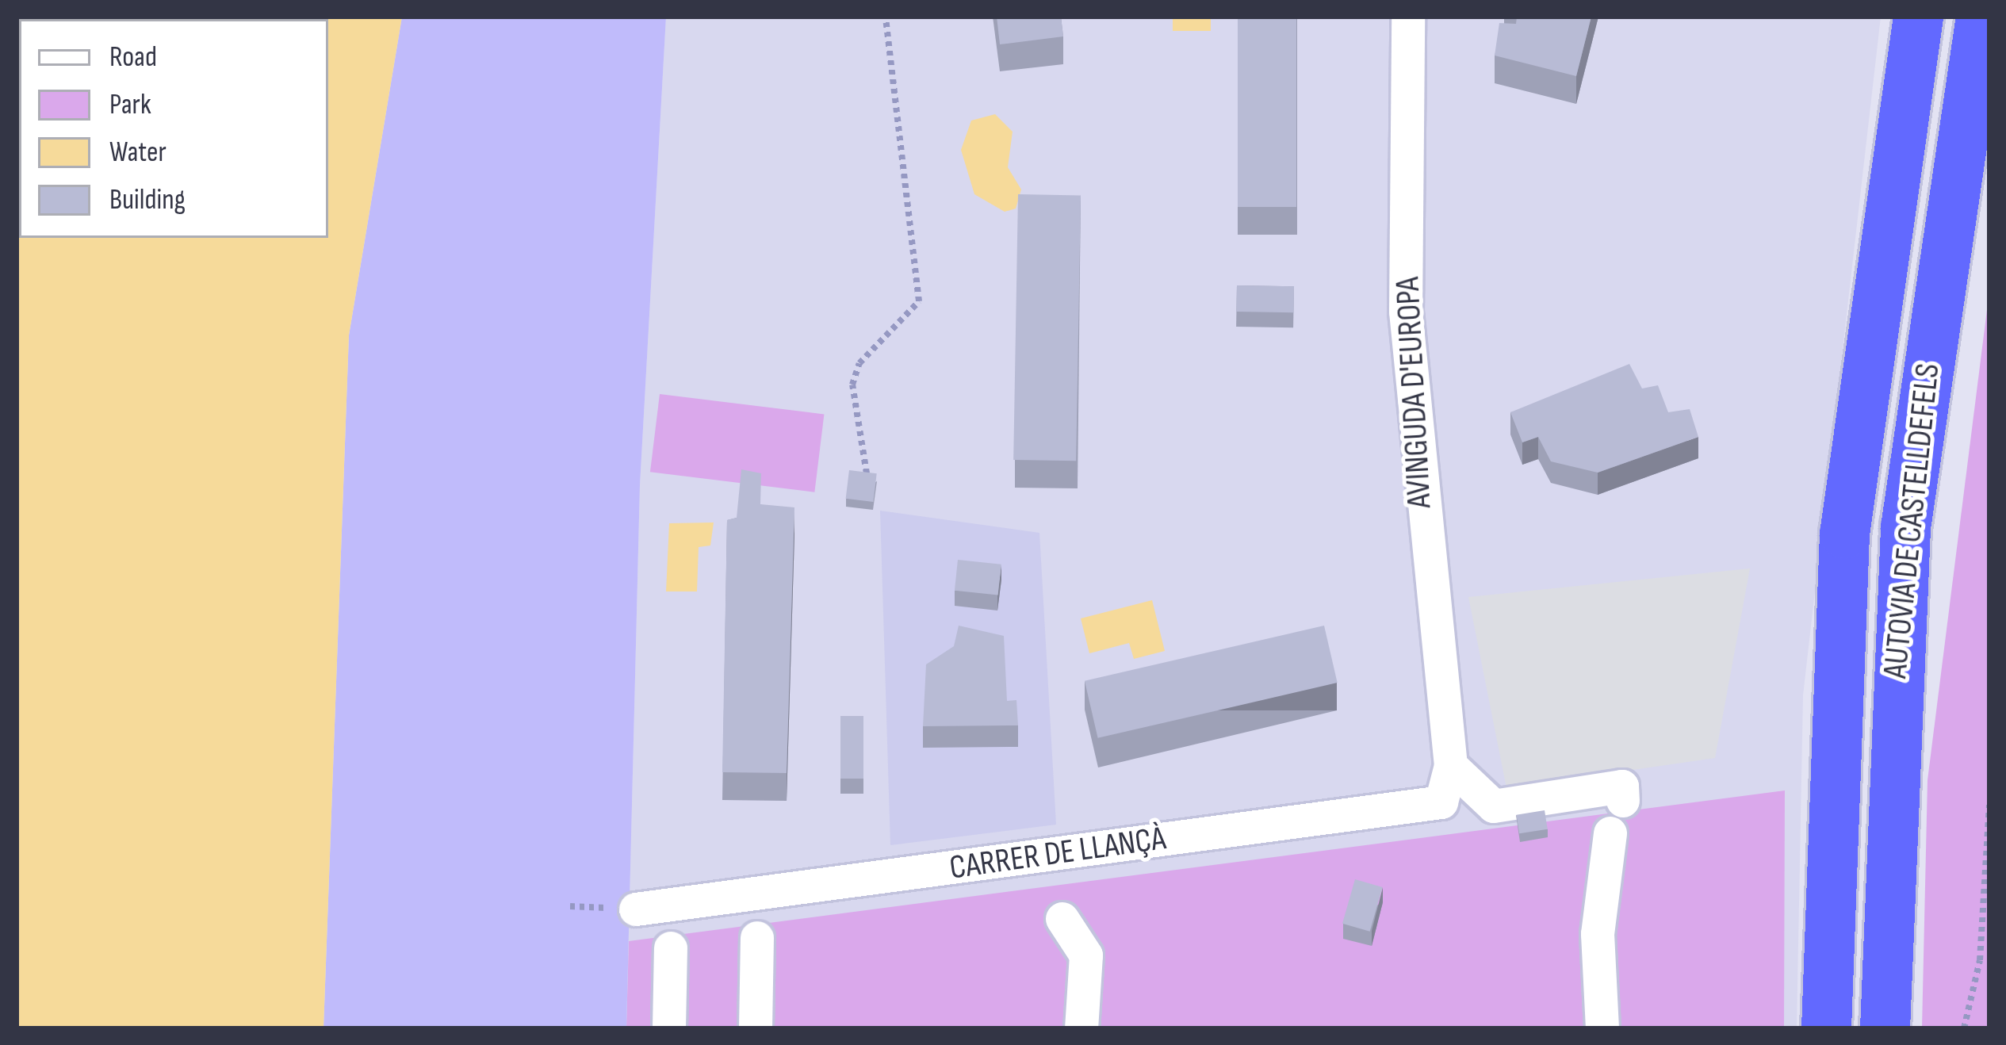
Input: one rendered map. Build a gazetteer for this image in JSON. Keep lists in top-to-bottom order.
{
  "streets": {
    "highway": ["AUTOVIA DE CASTELLDEFELS"],
    "street": ["AVINGUDA D'EUROPA", "CARRER DE LLANÇÀ"]
  },
  "crossings": [
    ["AVINGUDA D'EUROPA", "CARRER DE LLANÇÀ"]
  ],
  "legend": [
    "Road",
    "Park",
    "Water",
    "Building"
  ]
}
